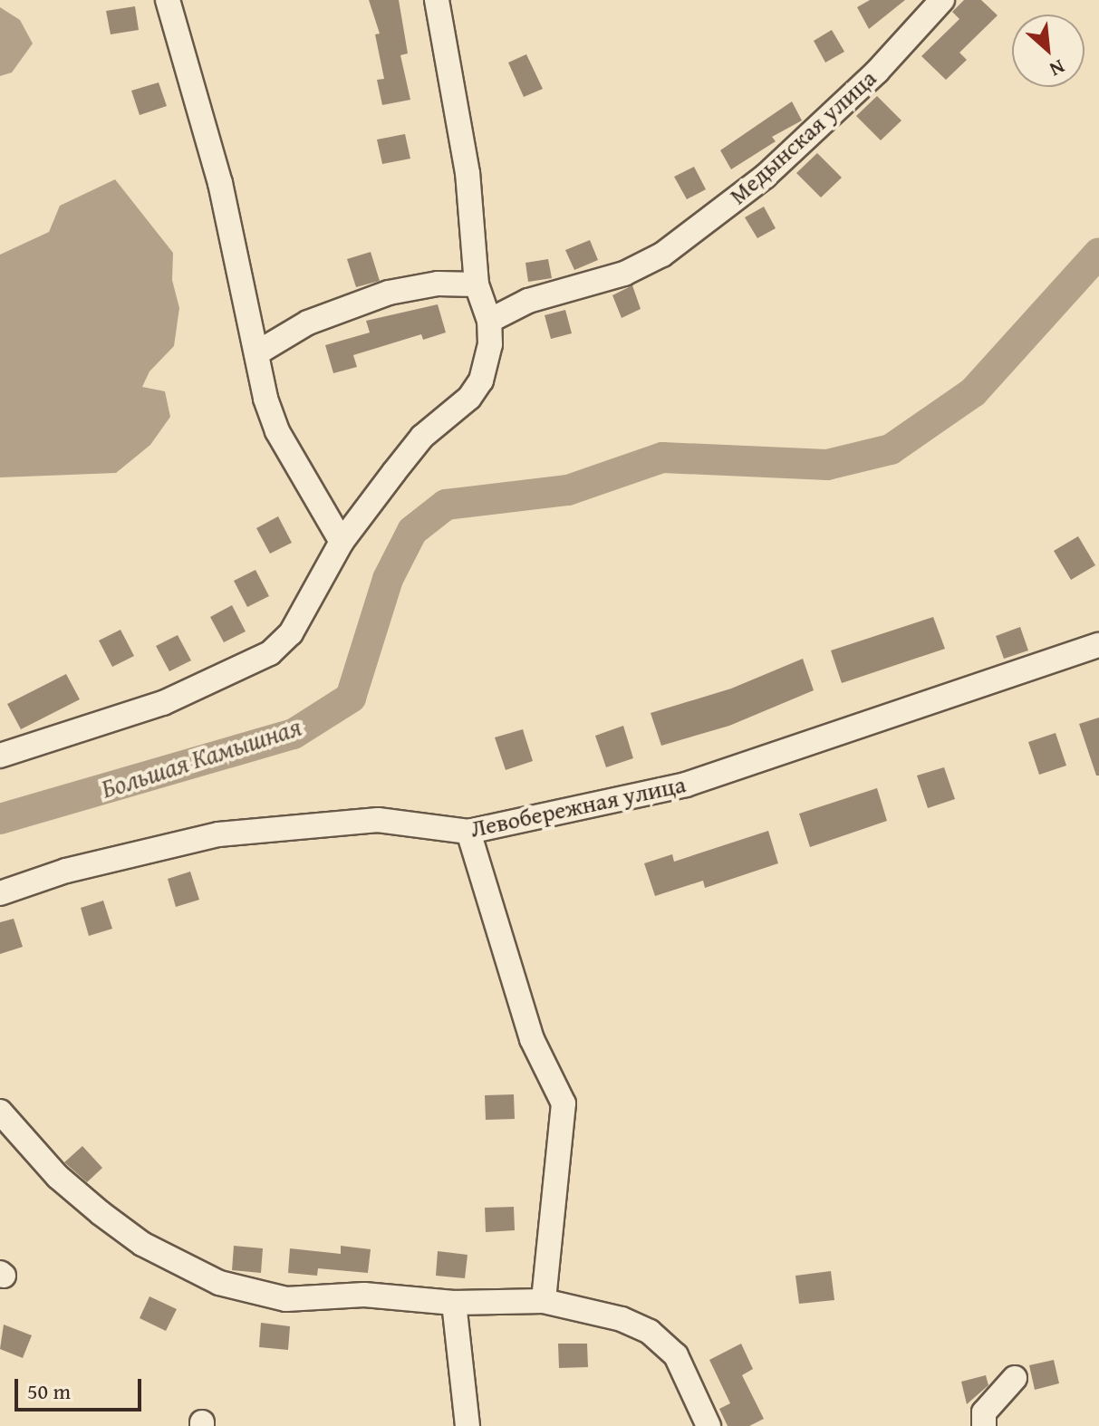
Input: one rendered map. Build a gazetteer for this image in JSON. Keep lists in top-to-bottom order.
{
  "streets": {
    "street": ["Медынская улица", "Левобережная улица"]
  },
  "water": ["Большая Камышная"],
  "scale_bar": "50 m",
  "north": "bottom right"
}
